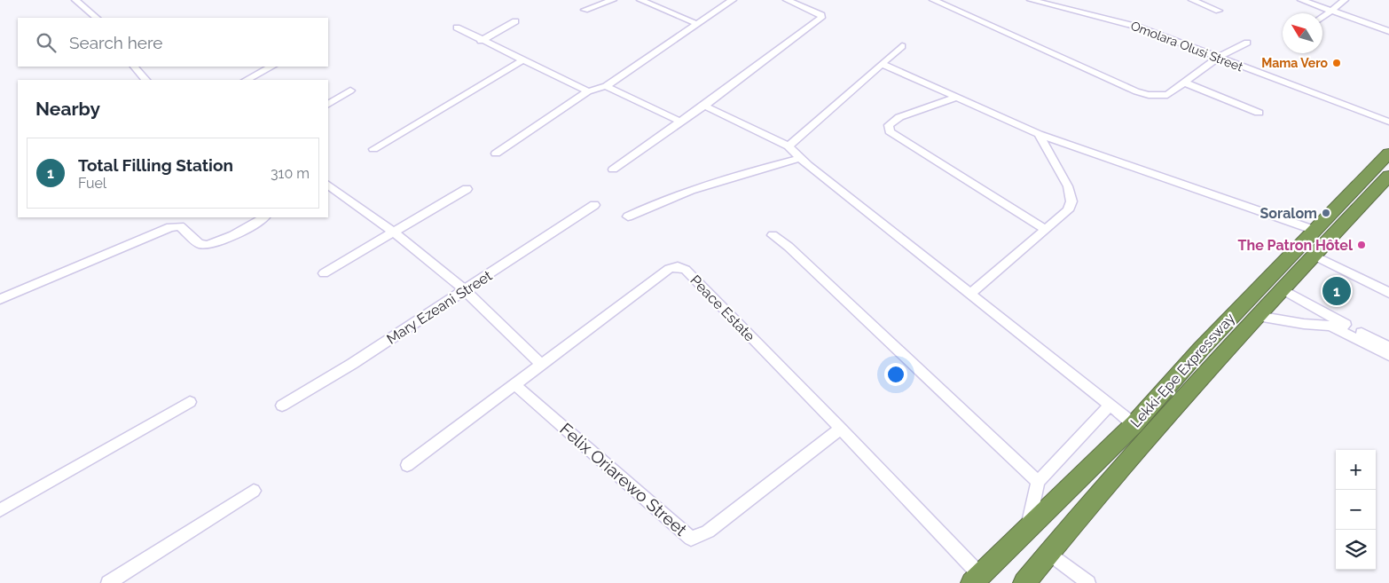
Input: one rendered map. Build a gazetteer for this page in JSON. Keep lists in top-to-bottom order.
{
  "streets": {
    "highway": ["Lekki-Epe Expressway"],
    "street": [
      "Omolara Olusi Street",
      "Mary Ezeani Street",
      "Peace Estate",
      "Felix Oriarewo Street"
    ]
  },
  "crossings": [
    ["Peace Estate", "Lekki-Epe Expressway"],
    ["Peace Estate", "Felix Oriarewo Street"]
  ],
  "places": ["Mama Vero", "Soralom", "The Patron Hôtel"],
  "north": "top left",
  "page": {
    "search": "Search here",
    "heading": "Nearby",
    "list": [
      {
        "mark": "1",
        "name": "Total Filling Station",
        "note": "Fuel",
        "value": "310 m"
      }
    ],
    "pins": "1",
    "map_buttons": ["+", "−"]
  }
}
